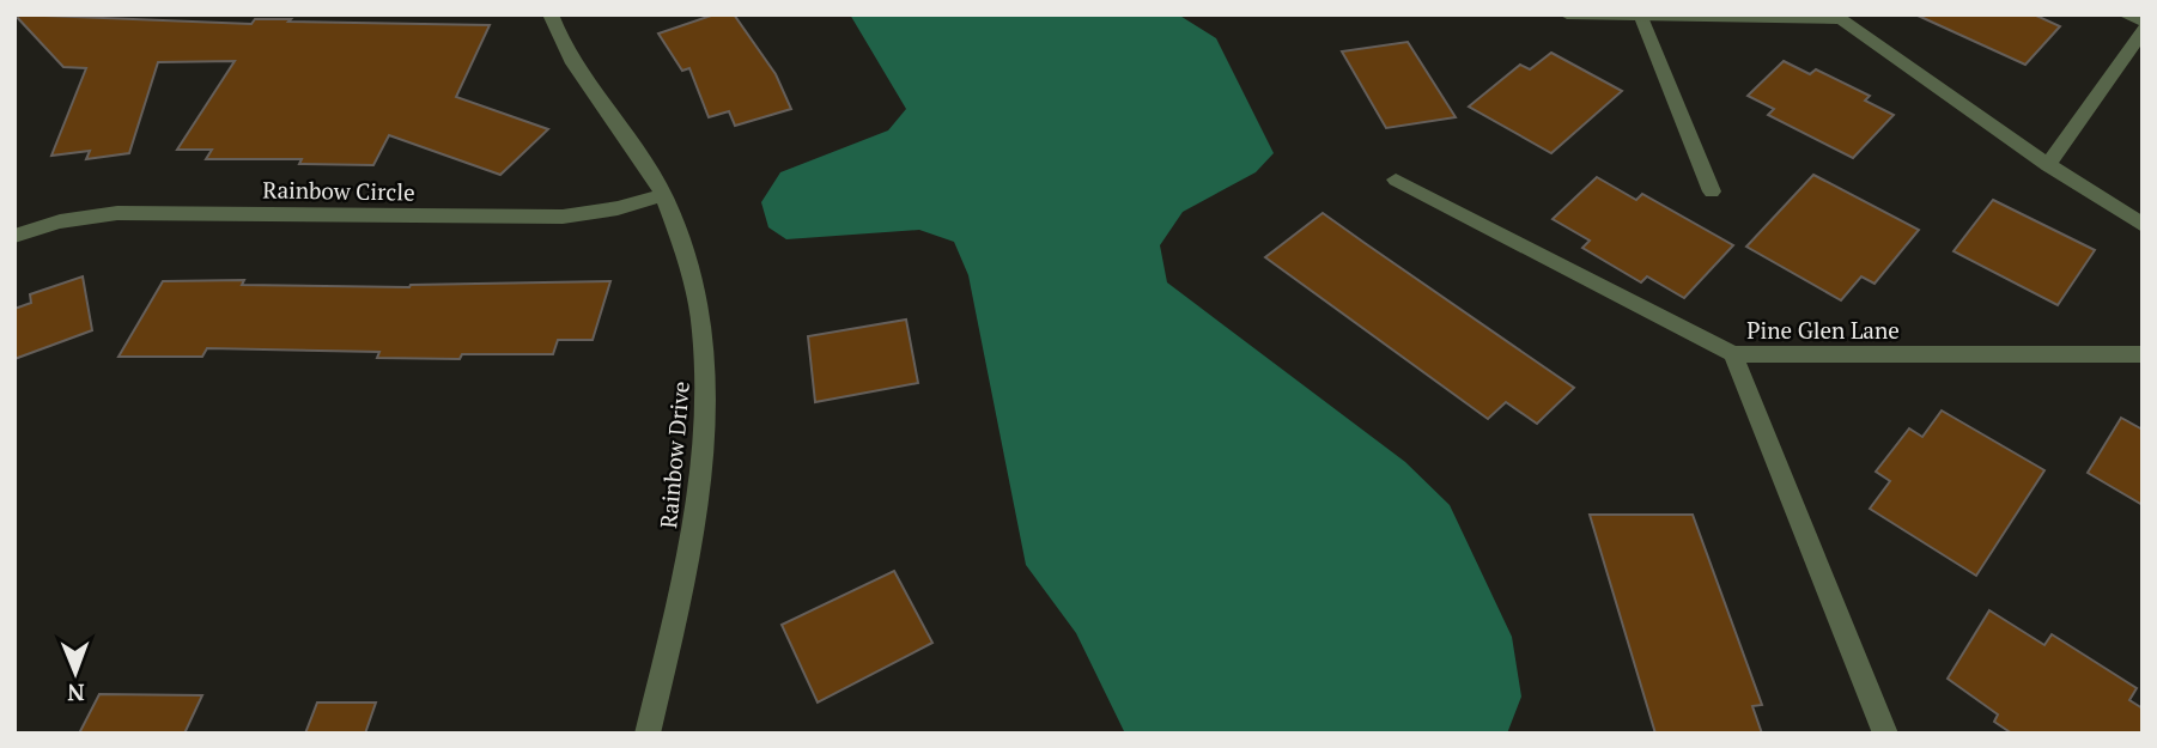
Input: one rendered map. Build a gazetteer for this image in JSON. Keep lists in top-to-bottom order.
{
  "streets": {
    "street": ["Rainbow Circle", "Pine Glen Lane", "Rainbow Drive"]
  },
  "crossings": [
    ["Rainbow Circle", "Rainbow Drive"]
  ],
  "north": "bottom"
}
